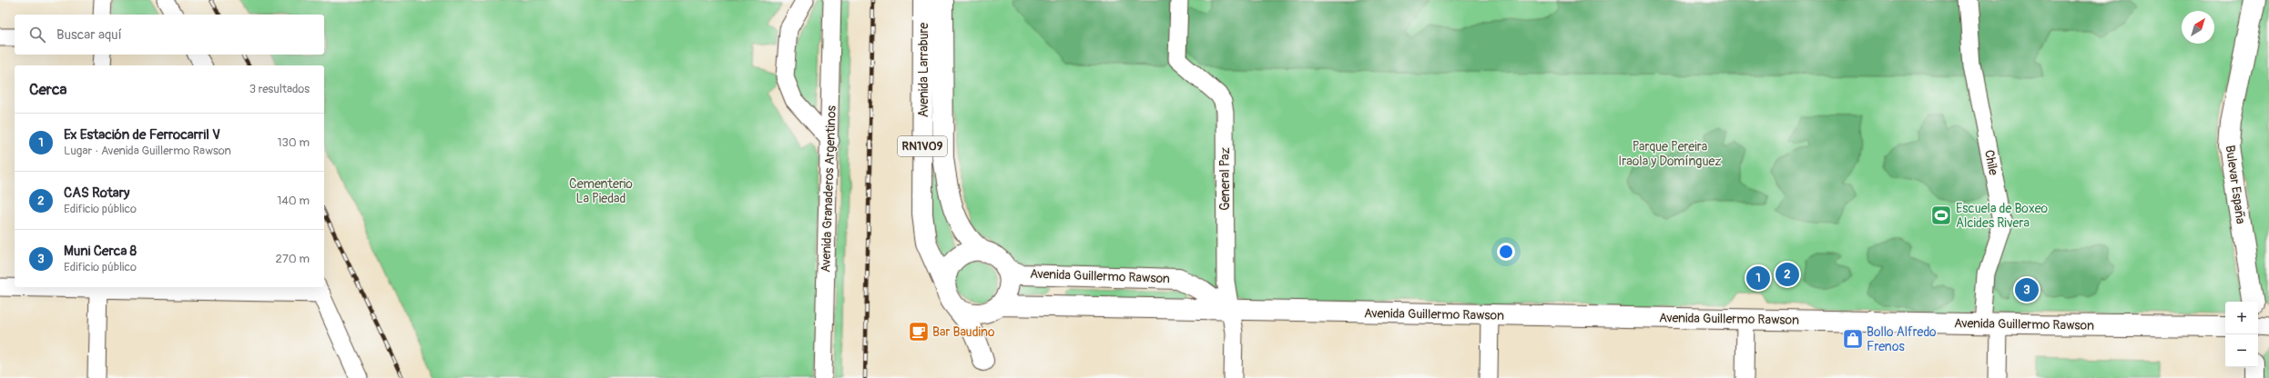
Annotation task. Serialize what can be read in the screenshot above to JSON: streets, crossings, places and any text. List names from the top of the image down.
{
  "streets": {
    "main road": [
      "Avenida Larrabure",
      "RN1V09",
      "Bulevar España",
      "Avenida Guillermo Rawson"
    ],
    "street": ["Chile", "General Paz", "Avenida Granaderos Argentinos"]
  },
  "crossings": [
    ["Avenida Larrabure", "RN1V09"],
    ["Avenida Larrabure", "Avenida Guillermo Rawson"],
    ["RN1V09", "Avenida Guillermo Rawson"],
    ["Chile", "Avenida Guillermo Rawson"],
    ["General Paz", "Avenida Guillermo Rawson"]
  ],
  "parks": ["Parque Pereira Iraola y Domínguez", "Cementerio La Piedad"],
  "places": {
    "sports": ["Escuela de Boxeo Alcides Rivera"],
    "cafe": ["Bar Baudino"],
    "shop": ["Bollo Alfredo Frenos"]
  },
  "north": "top right",
  "page": {
    "search": "Buscar aquí",
    "heading": ["Cerca", "3 resultados"],
    "list": [
      {
        "mark": "1",
        "name": "Ex Estación de Ferrocarril V",
        "note": "Lugar · Avenida Guillermo Rawson",
        "value": "130 m"
      },
      {
        "mark": "2",
        "name": "CAS Rotary",
        "note": "Edificio público",
        "value": "140 m"
      },
      {
        "mark": "3",
        "name": "Muni Cerca 8",
        "note": "Edificio público",
        "value": "270 m"
      }
    ],
    "pins": ["2", "1", "3"],
    "map_buttons": ["+", "−"]
  }
}
